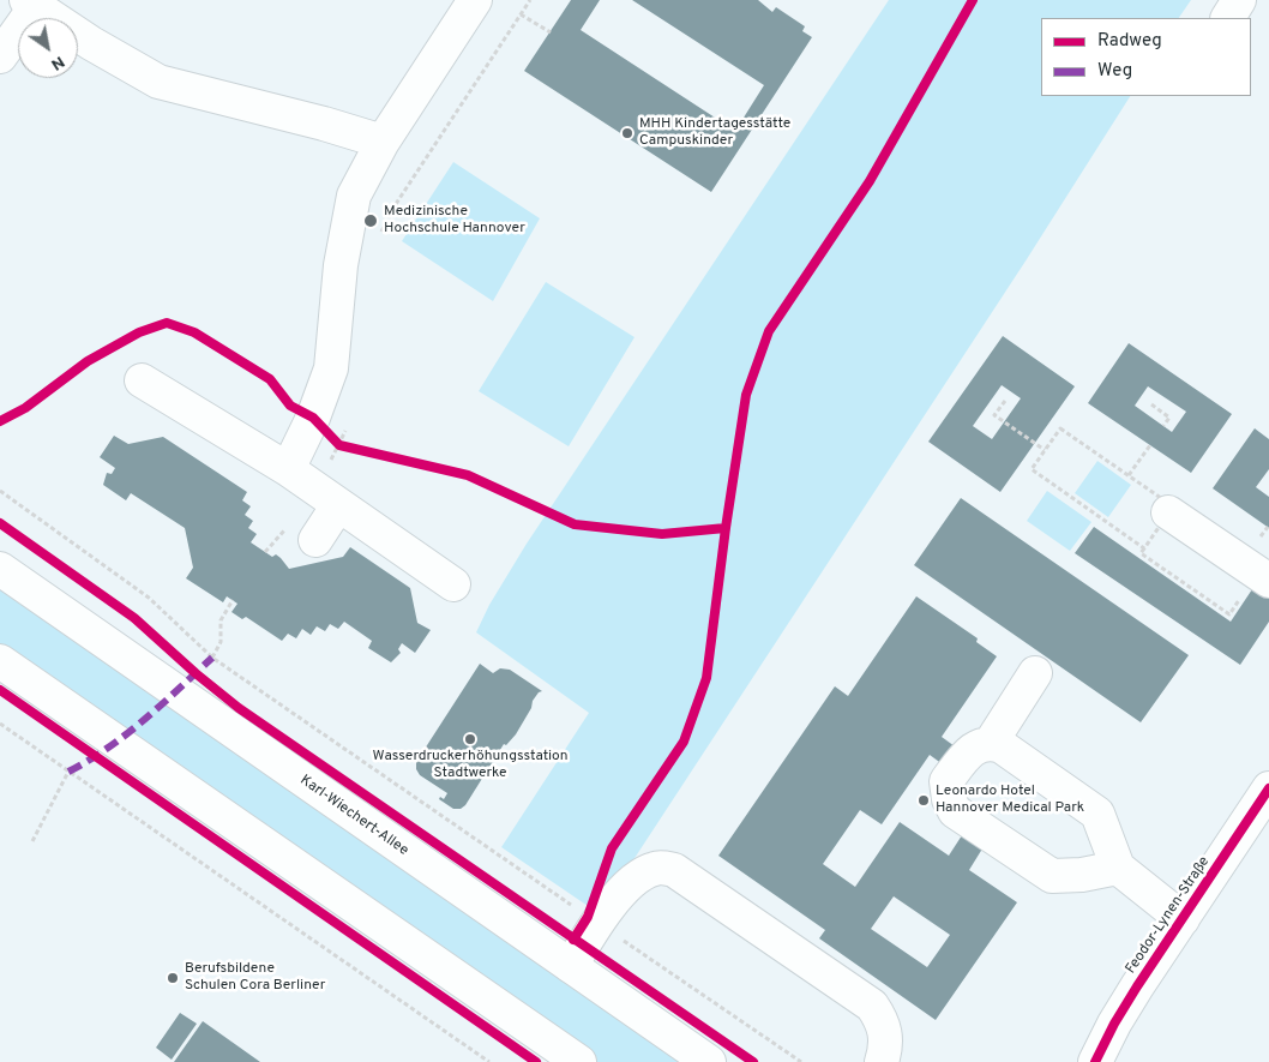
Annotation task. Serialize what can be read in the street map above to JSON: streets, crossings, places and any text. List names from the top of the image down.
{
  "streets": {
    "main road": ["Karl-Wiechert-Allee", "Feodor-Lynen-Straße"]
  },
  "places": [
    "MHH Kindertagesstätte Campuskinder",
    "Medizinische Hochschule Hannover",
    "Wasserdruckerhöhungsstation Stadtwerke",
    "Leonardo Hotel Hannover Medical Park",
    "Berufsbildene Schulen Cora Berliner"
  ],
  "legend": ["Radweg", "Weg"],
  "north": "bottom right"
}
